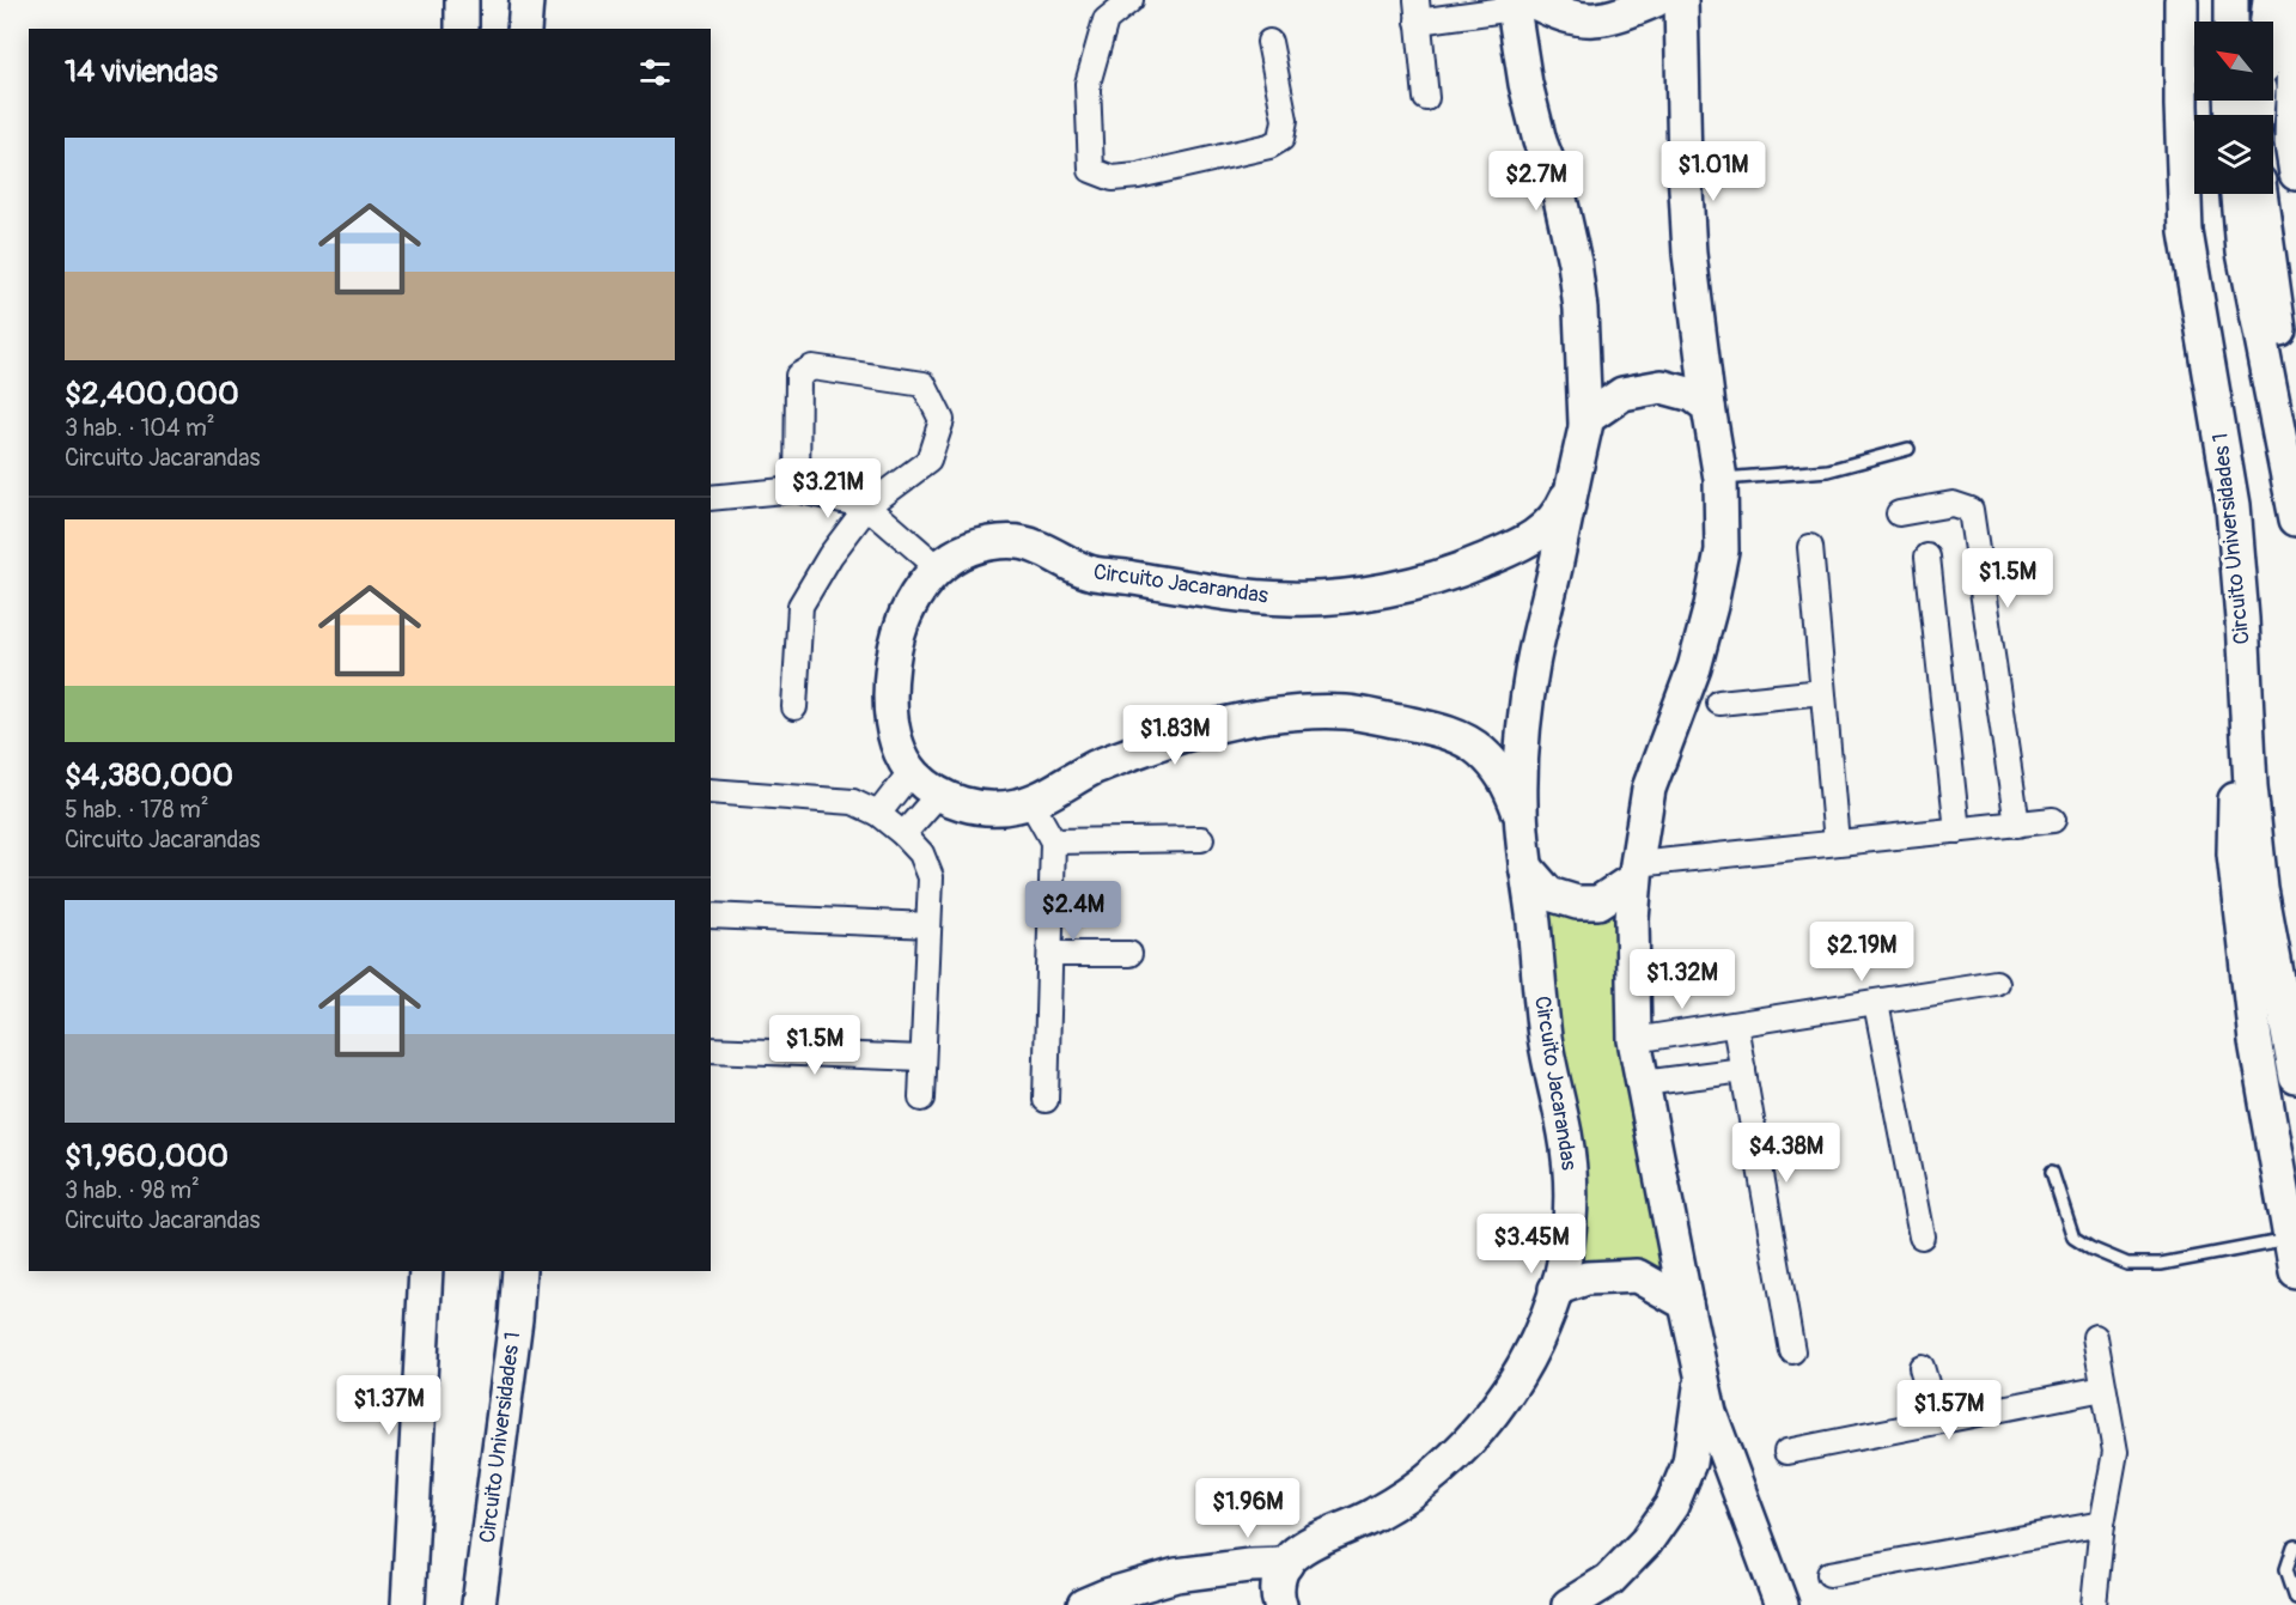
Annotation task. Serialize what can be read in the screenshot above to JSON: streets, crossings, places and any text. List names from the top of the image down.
{
  "streets": {
    "street": ["Circuito Universidades 1", "Circuito Jacarandas"]
  },
  "north": "top left",
  "page": {
    "heading": "14 viviendas",
    "list": [
      {
        "name": "$2,400,000",
        "note": "3 hab. · 104 m² · Circuito Jacarandas"
      },
      {
        "name": "$4,380,000",
        "note": "5 hab. · 178 m² · Circuito Jacarandas"
      },
      {
        "name": "$1,960,000",
        "note": "3 hab. · 98 m² · Circuito Jacarandas"
      }
    ],
    "price": [
      "$1.01M",
      "$2.7M",
      "$3.21M",
      "$1.5M",
      "$1.83M",
      "$2.4M",
      "$2.19M",
      "$1.32M",
      "$1.5M",
      "$4.38M",
      "$3.45M",
      "$1.37M",
      "$1.57M",
      "$1.96M"
    ]
  }
}
